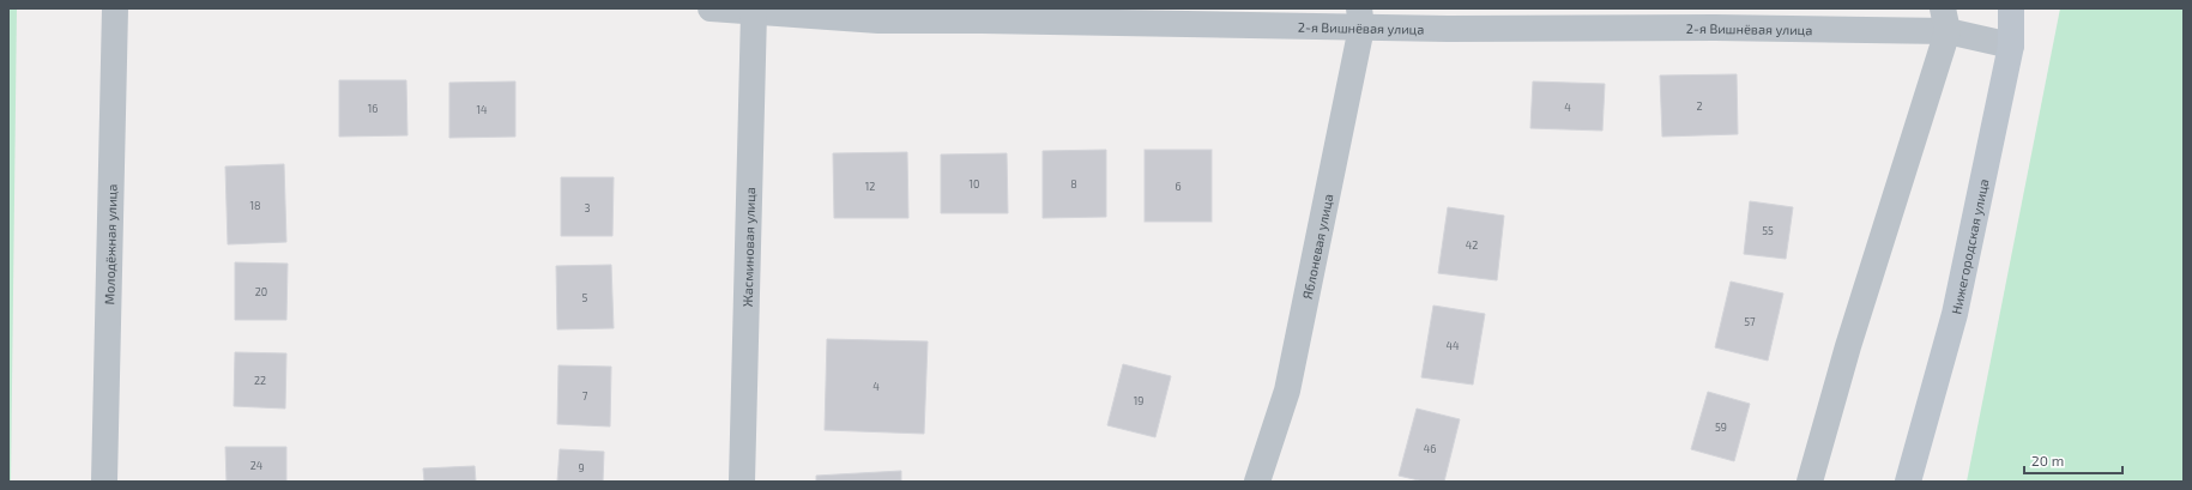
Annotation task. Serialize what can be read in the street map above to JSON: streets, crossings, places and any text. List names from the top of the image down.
{
  "streets": {
    "street": [
      "2-я Вишнёвая улица",
      "Молодёжная улица",
      "Жасминовая улица",
      "Яблоневая улица",
      "Нижегородская улица"
    ]
  },
  "crossings": [
    ["2-я Вишнёвая улица", "Жасминовая улица"],
    ["2-я Вишнёвая улица", "Яблоневая улица"],
    ["2-я Вишнёвая улица", "Нижегородская улица"]
  ],
  "house_numbers": [
    "2",
    "4",
    "16",
    "14",
    "10",
    "8",
    "12",
    "6",
    "18",
    "3",
    "55",
    "42",
    "20",
    "5",
    "57",
    "44",
    "22",
    "4",
    "7",
    "19",
    "59",
    "46",
    "24",
    "9"
  ],
  "scale_bar": "20 m"
}
